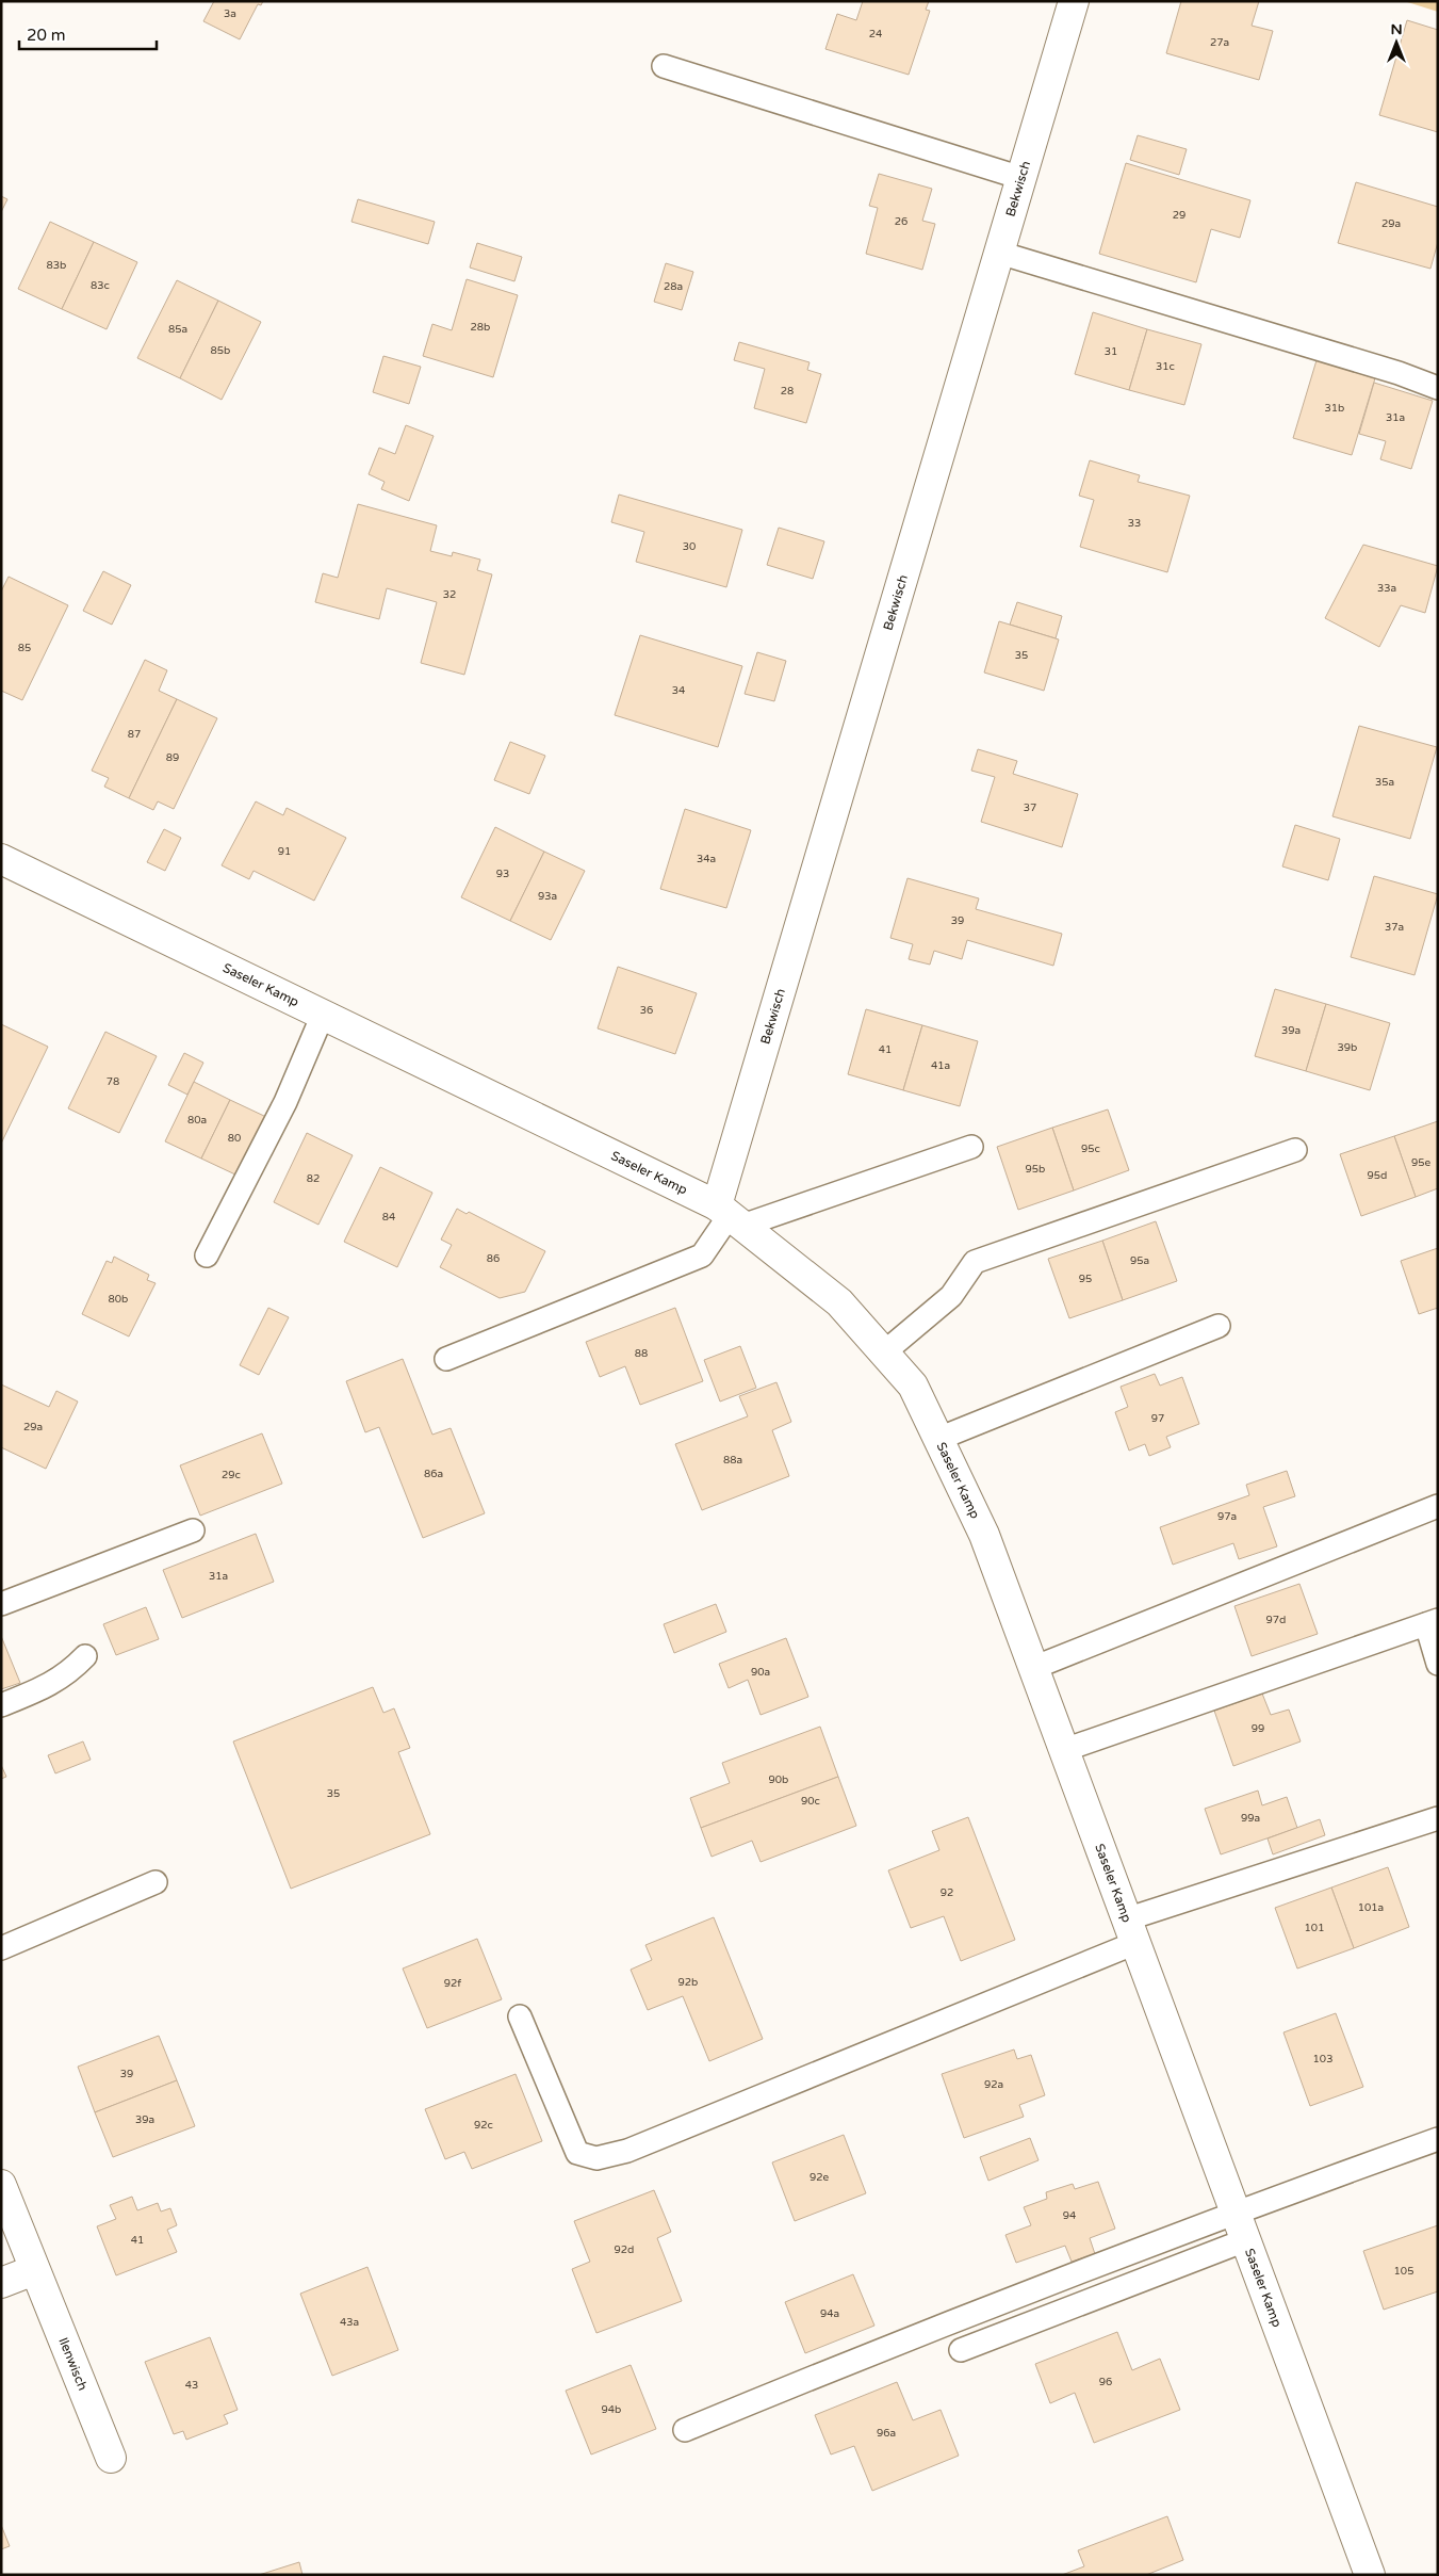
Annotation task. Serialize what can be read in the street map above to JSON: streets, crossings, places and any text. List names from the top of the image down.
{
  "streets": {
    "street": ["Bekwisch", "Saseler Kamp", "Ilenwisch"]
  },
  "crossings": [
    ["Bekwisch", "Saseler Kamp"]
  ],
  "house_numbers": [
    "3a",
    "24",
    "27a",
    "29",
    "26",
    "29a",
    "83b",
    "83c",
    "28a",
    "28b",
    "85a",
    "85b",
    "31",
    "31c",
    "28",
    "31b",
    "31a",
    "33",
    "30",
    "33a",
    "32",
    "85",
    "35",
    "34",
    "87",
    "89",
    "35a",
    "37",
    "91",
    "34a",
    "93",
    "93a",
    "39",
    "37a",
    "36",
    "39a",
    "39b",
    "41",
    "41a",
    "78",
    "80a",
    "80",
    "95c",
    "95e",
    "95b",
    "95d",
    "82",
    "84",
    "86",
    "95a",
    "95",
    "80b",
    "88",
    "97",
    "29a",
    "88a",
    "86a",
    "29c",
    "97a",
    "31a",
    "97d",
    "90a",
    "99",
    "90b",
    "35",
    "90c",
    "99a",
    "92",
    "101a",
    "101",
    "92b",
    "92f",
    "103",
    "39",
    "92a",
    "39a",
    "92c",
    "92e",
    "94",
    "41",
    "92d",
    "105",
    "94a",
    "43a",
    "96",
    "43",
    "94b",
    "96a"
  ],
  "scale_bar": "20 m",
  "north": "top"
}
